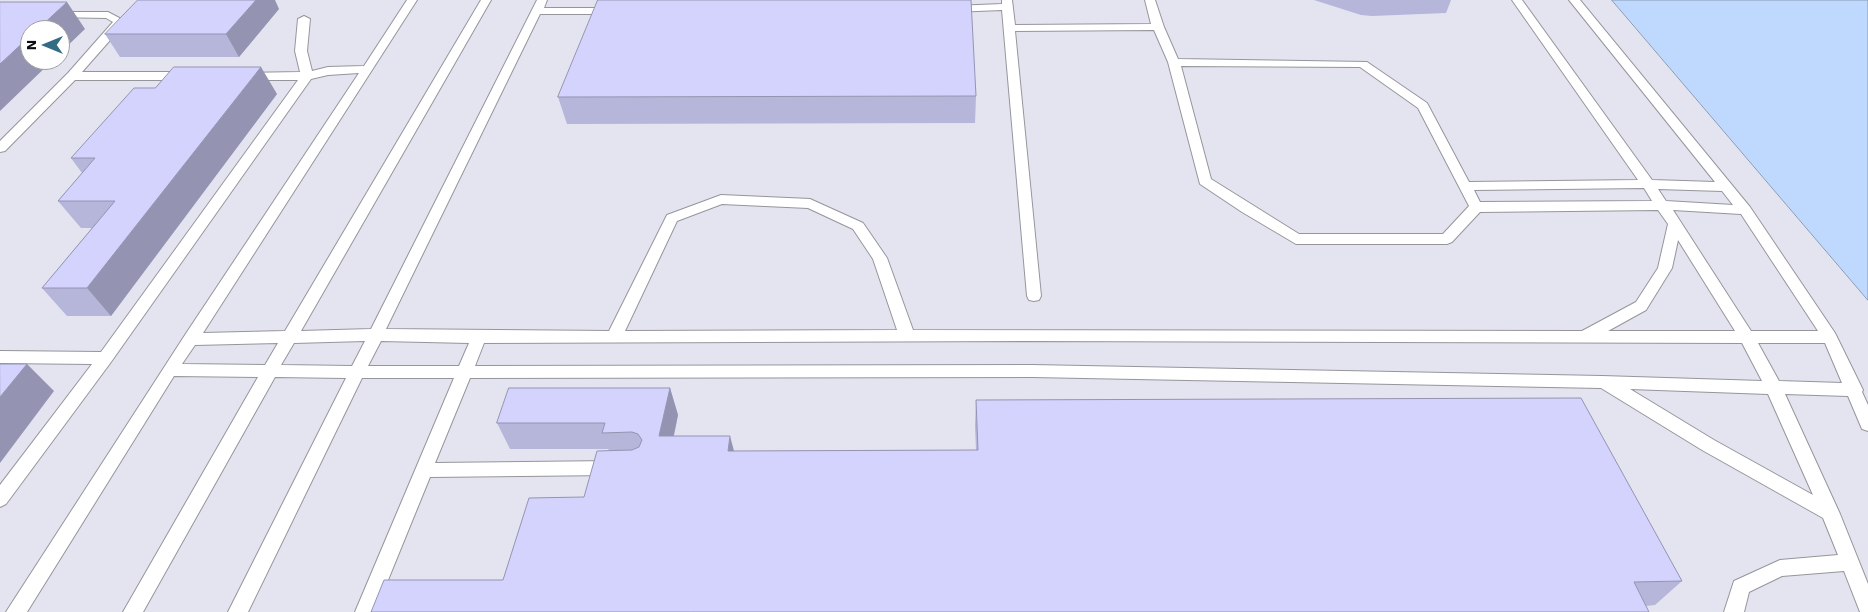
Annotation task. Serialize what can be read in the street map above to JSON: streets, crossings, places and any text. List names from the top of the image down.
{
  "north": "left"
}
